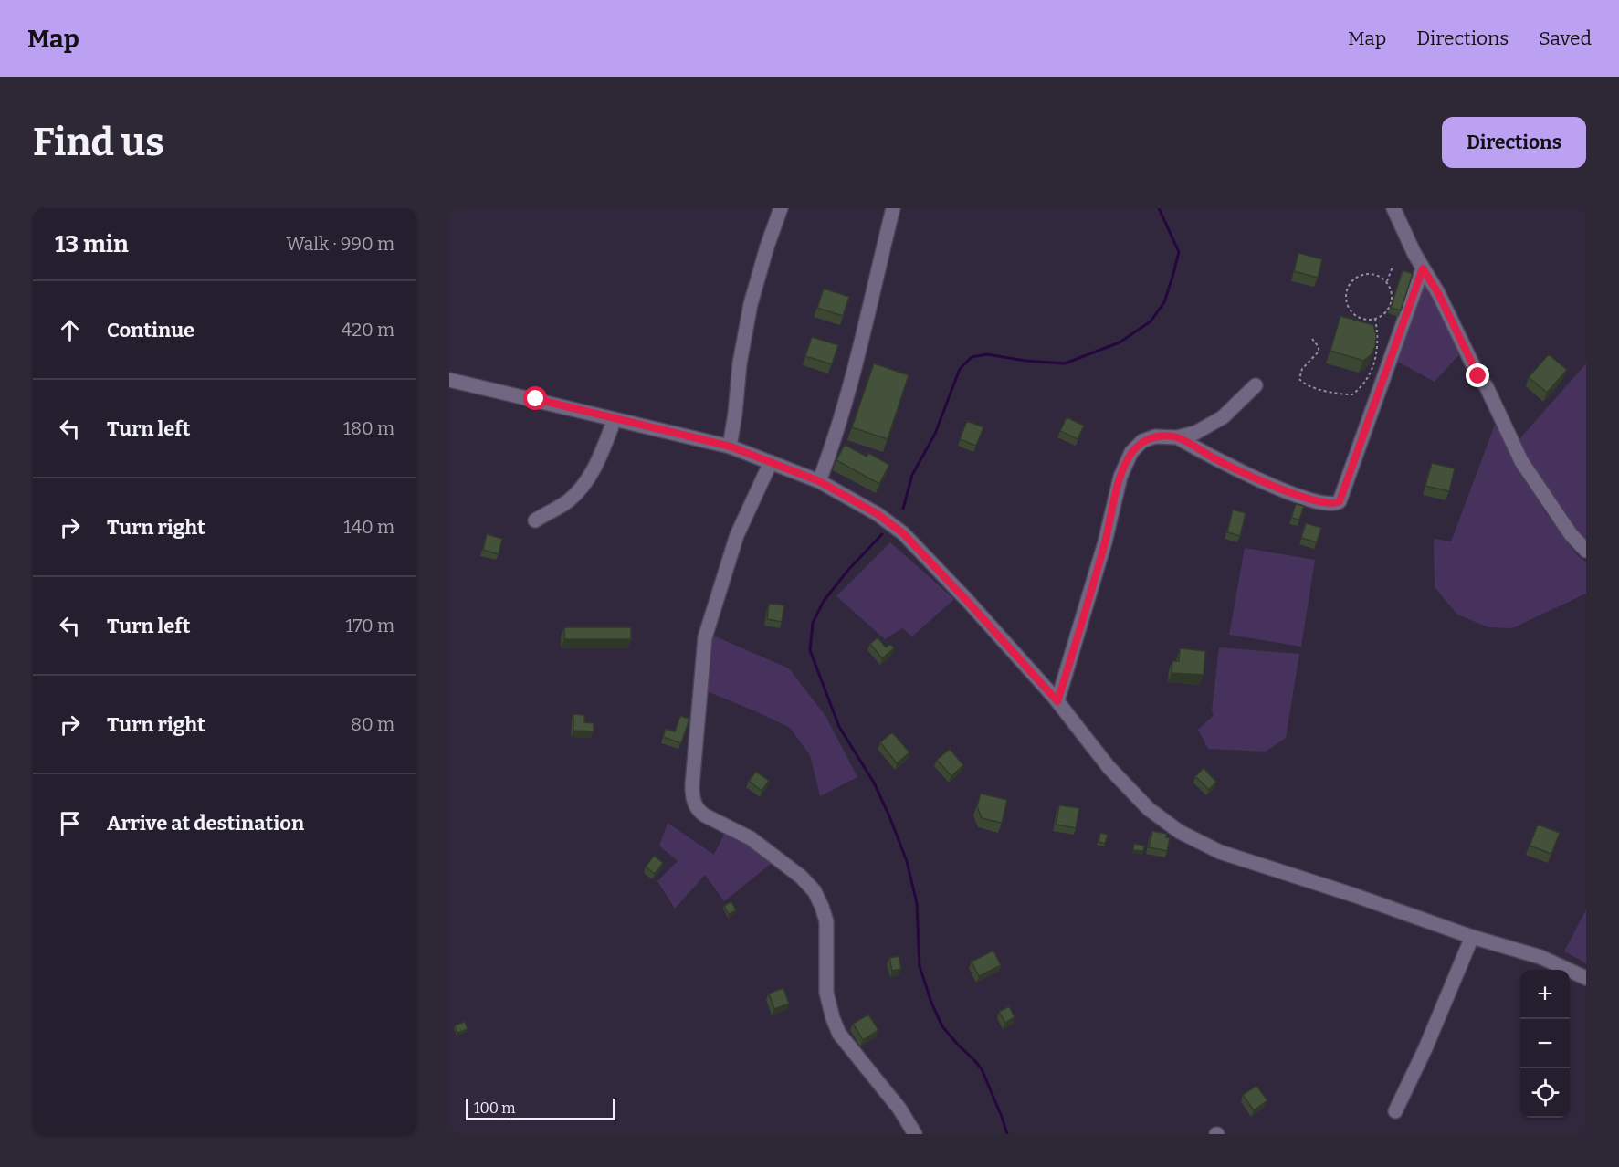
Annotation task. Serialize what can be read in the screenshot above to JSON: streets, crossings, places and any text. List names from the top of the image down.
{
  "scale_bar": "100 m",
  "page": {
    "header": "Map",
    "nav": ["Map", "Directions", "Saved"],
    "buttons": "Directions",
    "title": "Find us",
    "heading": ["13 min", "Walk · 990 m"],
    "list": [
      ["Continue", "420 m"],
      ["Turn left", "180 m"],
      ["Turn right", "140 m"],
      ["Turn left", "170 m"],
      ["Turn right", "80 m"],
      "Arrive at destination"
    ],
    "map_buttons": ["+", "−"],
    "scale": "100 m"
  }
}
